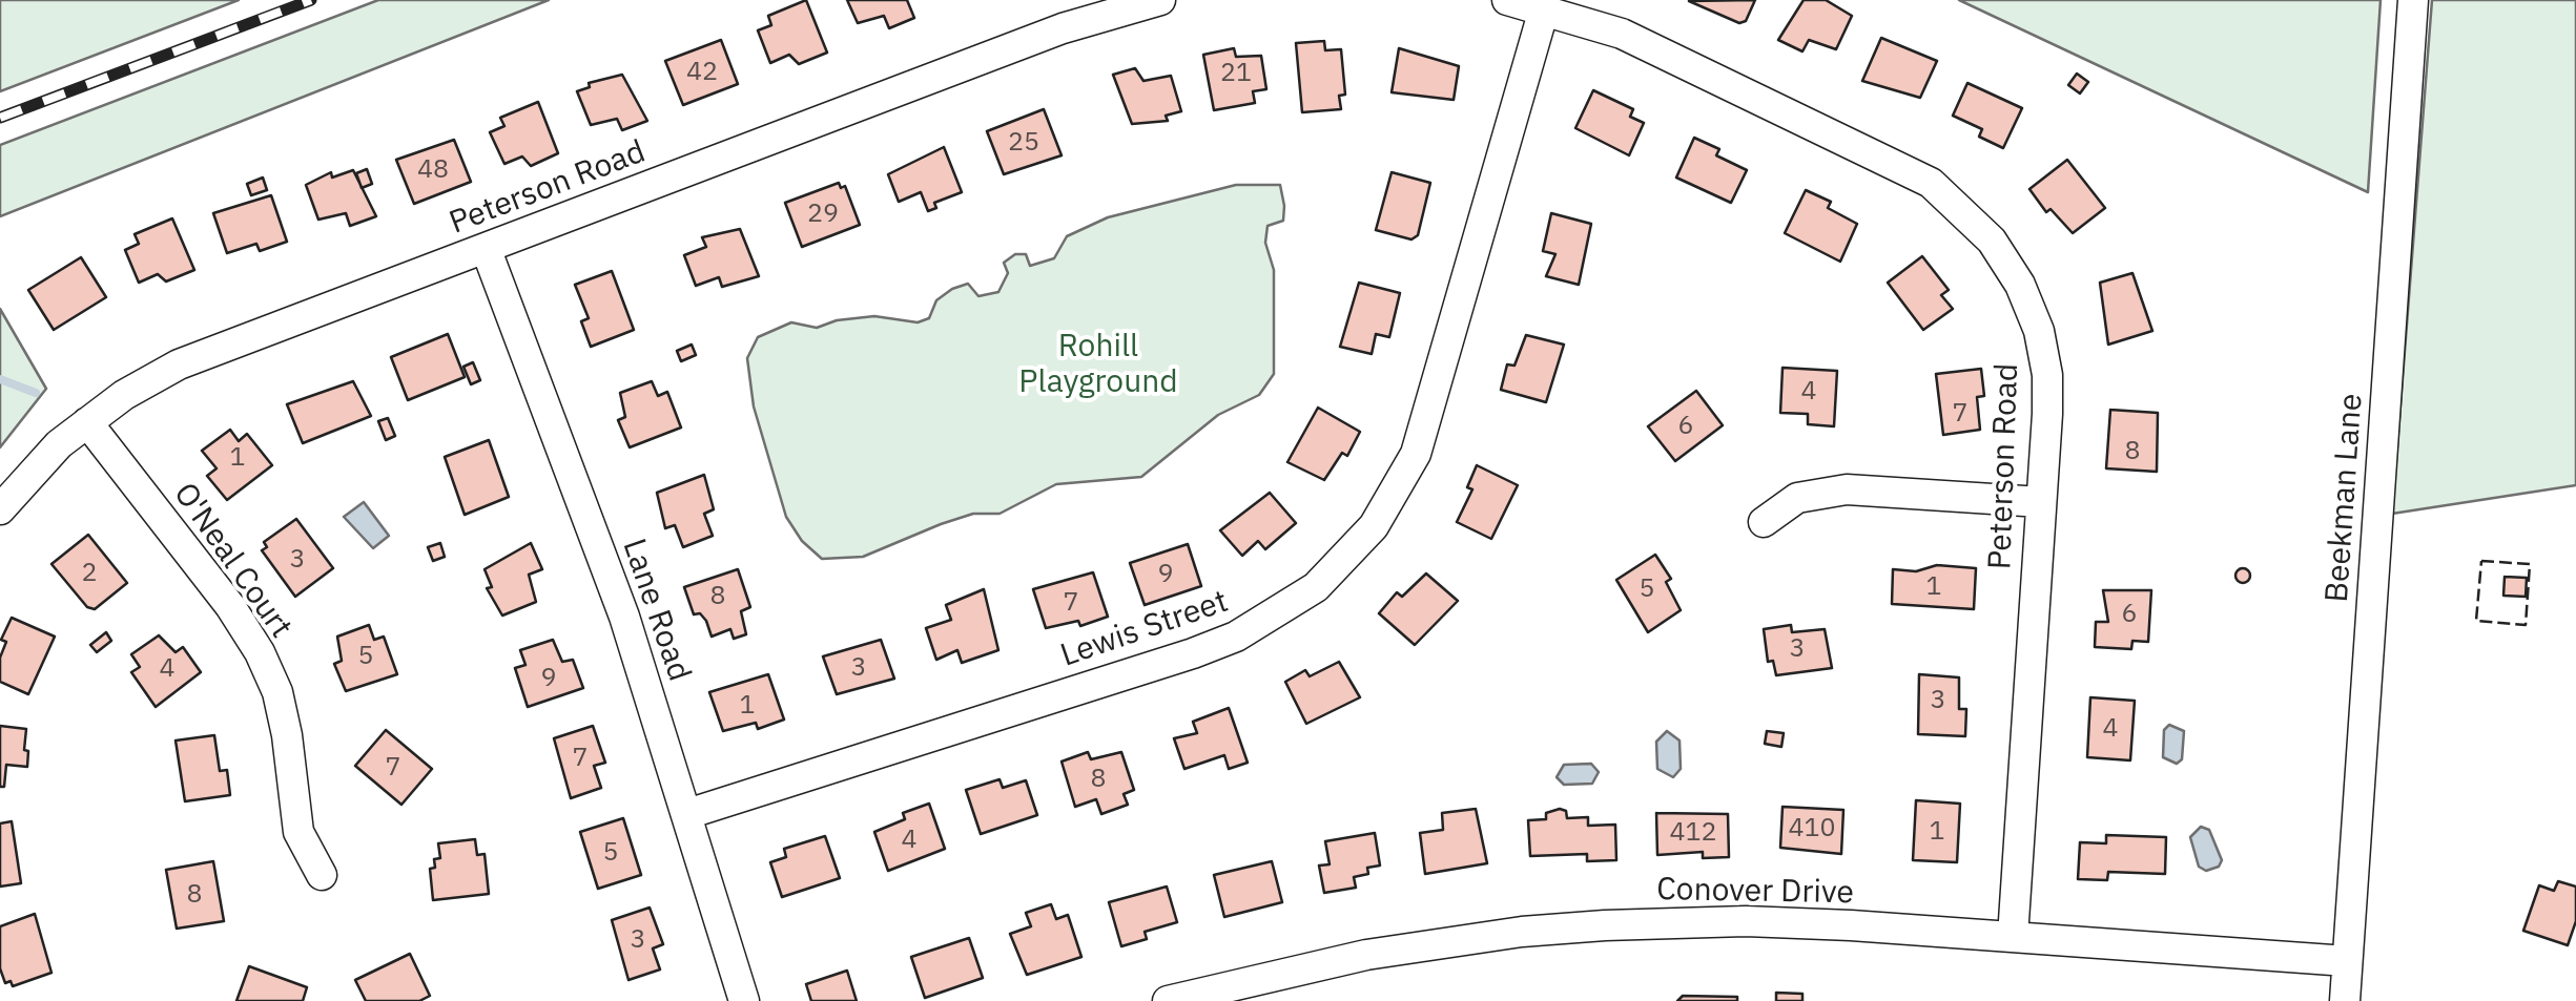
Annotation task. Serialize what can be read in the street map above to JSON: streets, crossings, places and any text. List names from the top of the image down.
{
  "streets": {
    "street": [
      "Peterson Road",
      "Beekman Lane",
      "O'Neal Court",
      "Lane Road",
      "Lewis Street",
      "Conover Drive"
    ]
  },
  "crossings": [
    ["Peterson Road", "O'Neal Court"],
    ["Peterson Road", "Lane Road"],
    ["Peterson Road", "Lewis Street"],
    ["Peterson Road", "Conover Drive"],
    ["Beekman Lane", "Conover Drive"],
    ["Lane Road", "Lewis Street"]
  ],
  "parks": ["Rohill Playground"],
  "house_numbers": [
    "42",
    "21",
    "25",
    "48",
    "29",
    "4",
    "7",
    "6",
    "8",
    "1",
    "3",
    "2",
    "9",
    "1",
    "5",
    "8",
    "7",
    "6",
    "3",
    "5",
    "3",
    "4",
    "9",
    "3",
    "1",
    "4",
    "7",
    "7",
    "8",
    "410",
    "1",
    "412",
    "4",
    "5",
    "8",
    "3"
  ]
}
